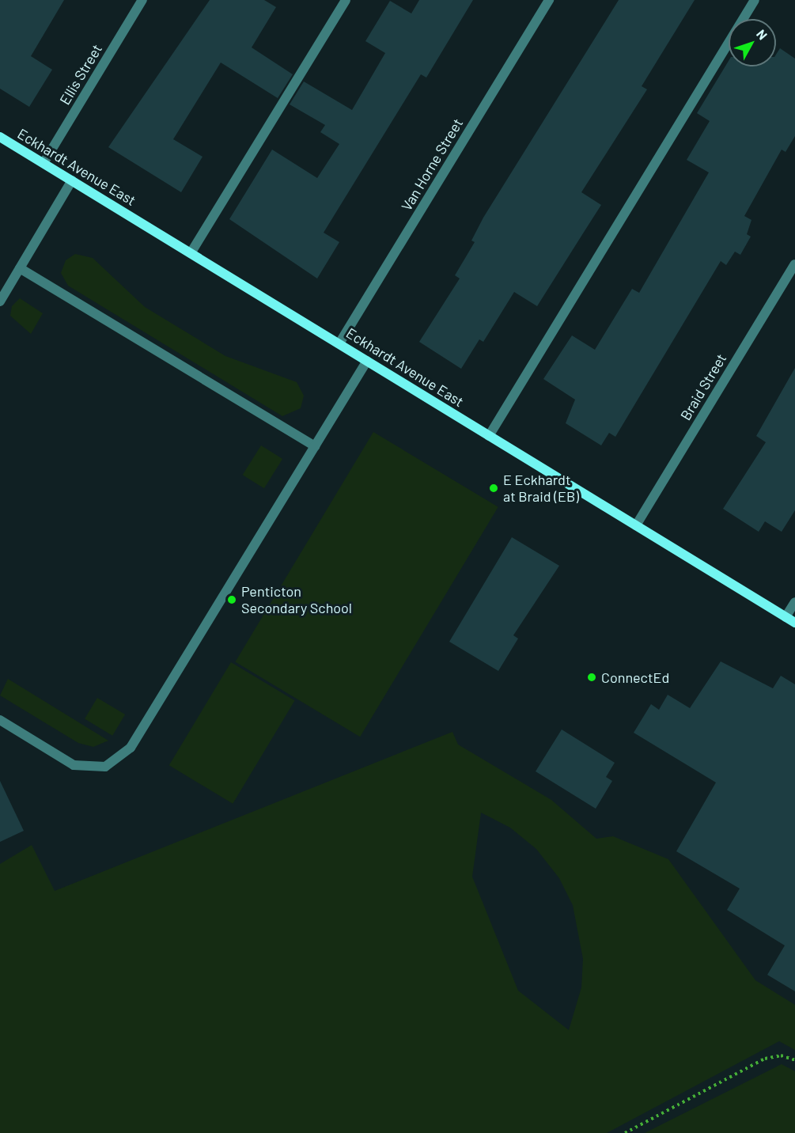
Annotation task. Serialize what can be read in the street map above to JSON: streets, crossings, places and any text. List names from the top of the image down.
{
  "streets": {
    "main road": ["Eckhardt Avenue East"],
    "street": ["Ellis Street", "Van Horne Street", "Braid Street"]
  },
  "crossings": [
    ["Ellis Street", "Eckhardt Avenue East"],
    ["Van Horne Street", "Eckhardt Avenue East"],
    ["Eckhardt Avenue East", "Braid Street"]
  ],
  "places": ["E Eckhardt at Braid (EB)", "Penticton Secondary School", "ConnectEd"],
  "north": "top right"
}
